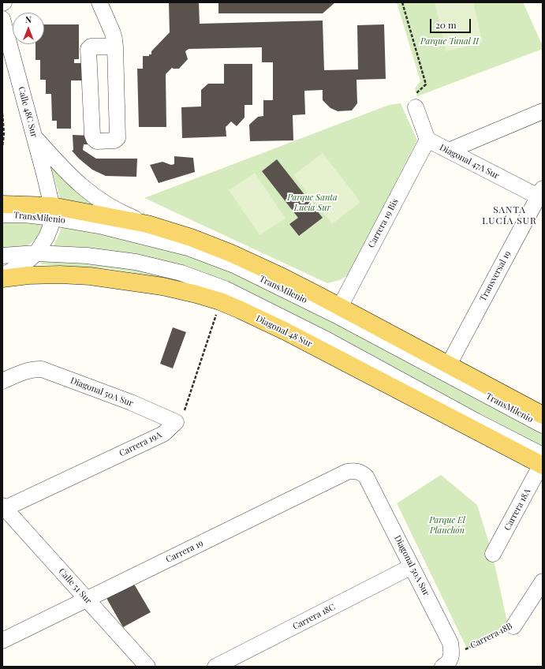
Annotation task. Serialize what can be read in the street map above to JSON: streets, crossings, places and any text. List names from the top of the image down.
{
  "streets": {
    "main road": ["Diagonal 48 Sur"],
    "street": [
      "Calle 48C Sur",
      "Diagonal 47A Sur",
      "TransMilenio",
      "Carrera 19 Bis",
      "Transversal 19",
      "Diagonal 50A Sur",
      "Carrera 19A",
      "Carrera 18A",
      "Carrera 19",
      "Calle 51 Sur",
      "Carrera 18C",
      "Carrera 18B"
    ]
  },
  "crossings": [
    ["Calle 48C Sur", "TransMilenio"],
    ["Diagonal 47A Sur", "Carrera 19 Bis"],
    ["Diagonal 47A Sur", "Transversal 19"],
    ["Diagonal 48 Sur", "Carrera 18A"],
    ["Diagonal 50A Sur", "Carrera 19A"],
    ["Diagonal 50A Sur", "Carrera 19"],
    ["Diagonal 50A Sur", "Carrera 18C"],
    ["Diagonal 50A Sur", "Carrera 18B"],
    ["Carrera 19A", "Calle 51 Sur"],
    ["Carrera 19", "Calle 51 Sur"]
  ],
  "districts": ["SANTA LUCÍA SUR"],
  "parks": ["Parque Tunal II", "Parque Santa Lucía Sur", "Parque El Planchón"],
  "scale_bar": "20 m",
  "north": "top"
}
